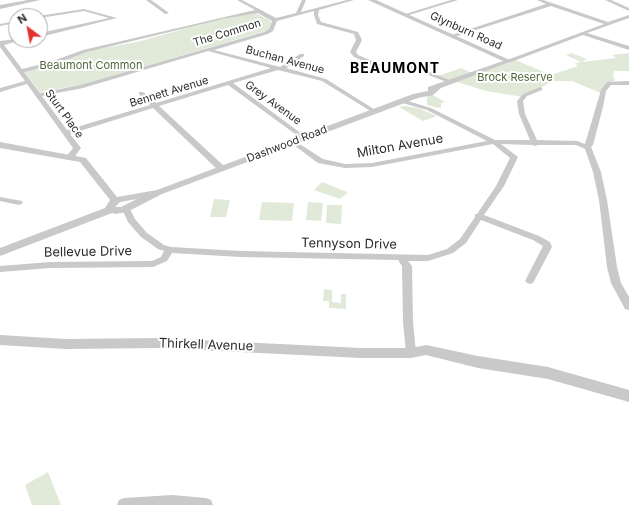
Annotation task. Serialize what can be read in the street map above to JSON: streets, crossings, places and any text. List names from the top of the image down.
{
  "streets": {
    "street": [
      "Glynburn Road",
      "The Common",
      "Buchan Avenue",
      "Bennett Avenue",
      "Grey Avenue",
      "Sturt Place",
      "Dashwood Road",
      "Milton Avenue",
      "Tennyson Drive",
      "Bellevue Drive",
      "Thirkell Avenue"
    ]
  },
  "crossings": [
    ["Glynburn Road", "Dashwood Road"],
    ["The Common", "Buchan Avenue"],
    ["The Common", "Sturt Place"],
    ["Buchan Avenue", "Bennett Avenue"],
    ["Buchan Avenue", "Dashwood Road"],
    ["Bennett Avenue", "Grey Avenue"],
    ["Bennett Avenue", "Sturt Place"],
    ["Grey Avenue", "Dashwood Road"],
    ["Dashwood Road", "Milton Avenue"],
    ["Dashwood Road", "Tennyson Drive"],
    ["Milton Avenue", "Tennyson Drive"],
    ["Tennyson Drive", "Bellevue Drive"]
  ],
  "districts": ["BEAUMONT"],
  "parks": ["Beaumont Common", "Brock Reserve"],
  "north": "top left"
}
